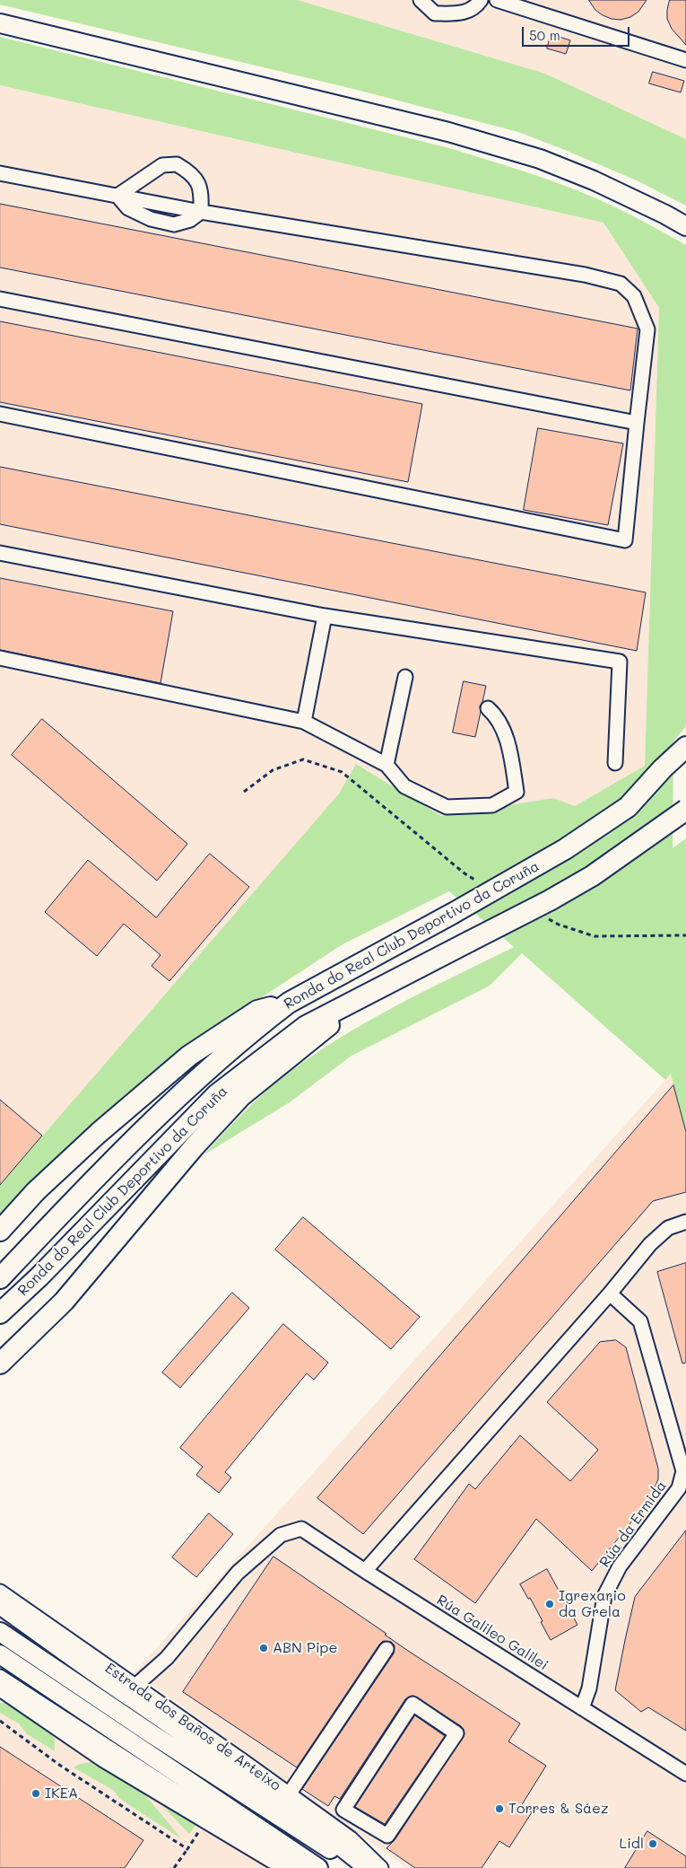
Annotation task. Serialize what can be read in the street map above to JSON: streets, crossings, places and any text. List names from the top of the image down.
{
  "streets": {
    "highway": ["Ronda do Real Club Deportivo da Coruña"],
    "main road": ["Estrada dos Baños de Arteixo"],
    "street": ["Rúa da Ermida", "Rúa Galileo Galilei"]
  },
  "crossings": [
    ["Rúa da Ermida", "Rúa Galileo Galilei"],
    ["Rúa Galileo Galilei", "Estrada dos Baños de Arteixo"]
  ],
  "places": [
    "Igrexario da Grela",
    "ABN Pipe",
    "IKEA",
    "Torres & Sáez",
    "Lidl"
  ],
  "scale_bar": "50 m"
}
